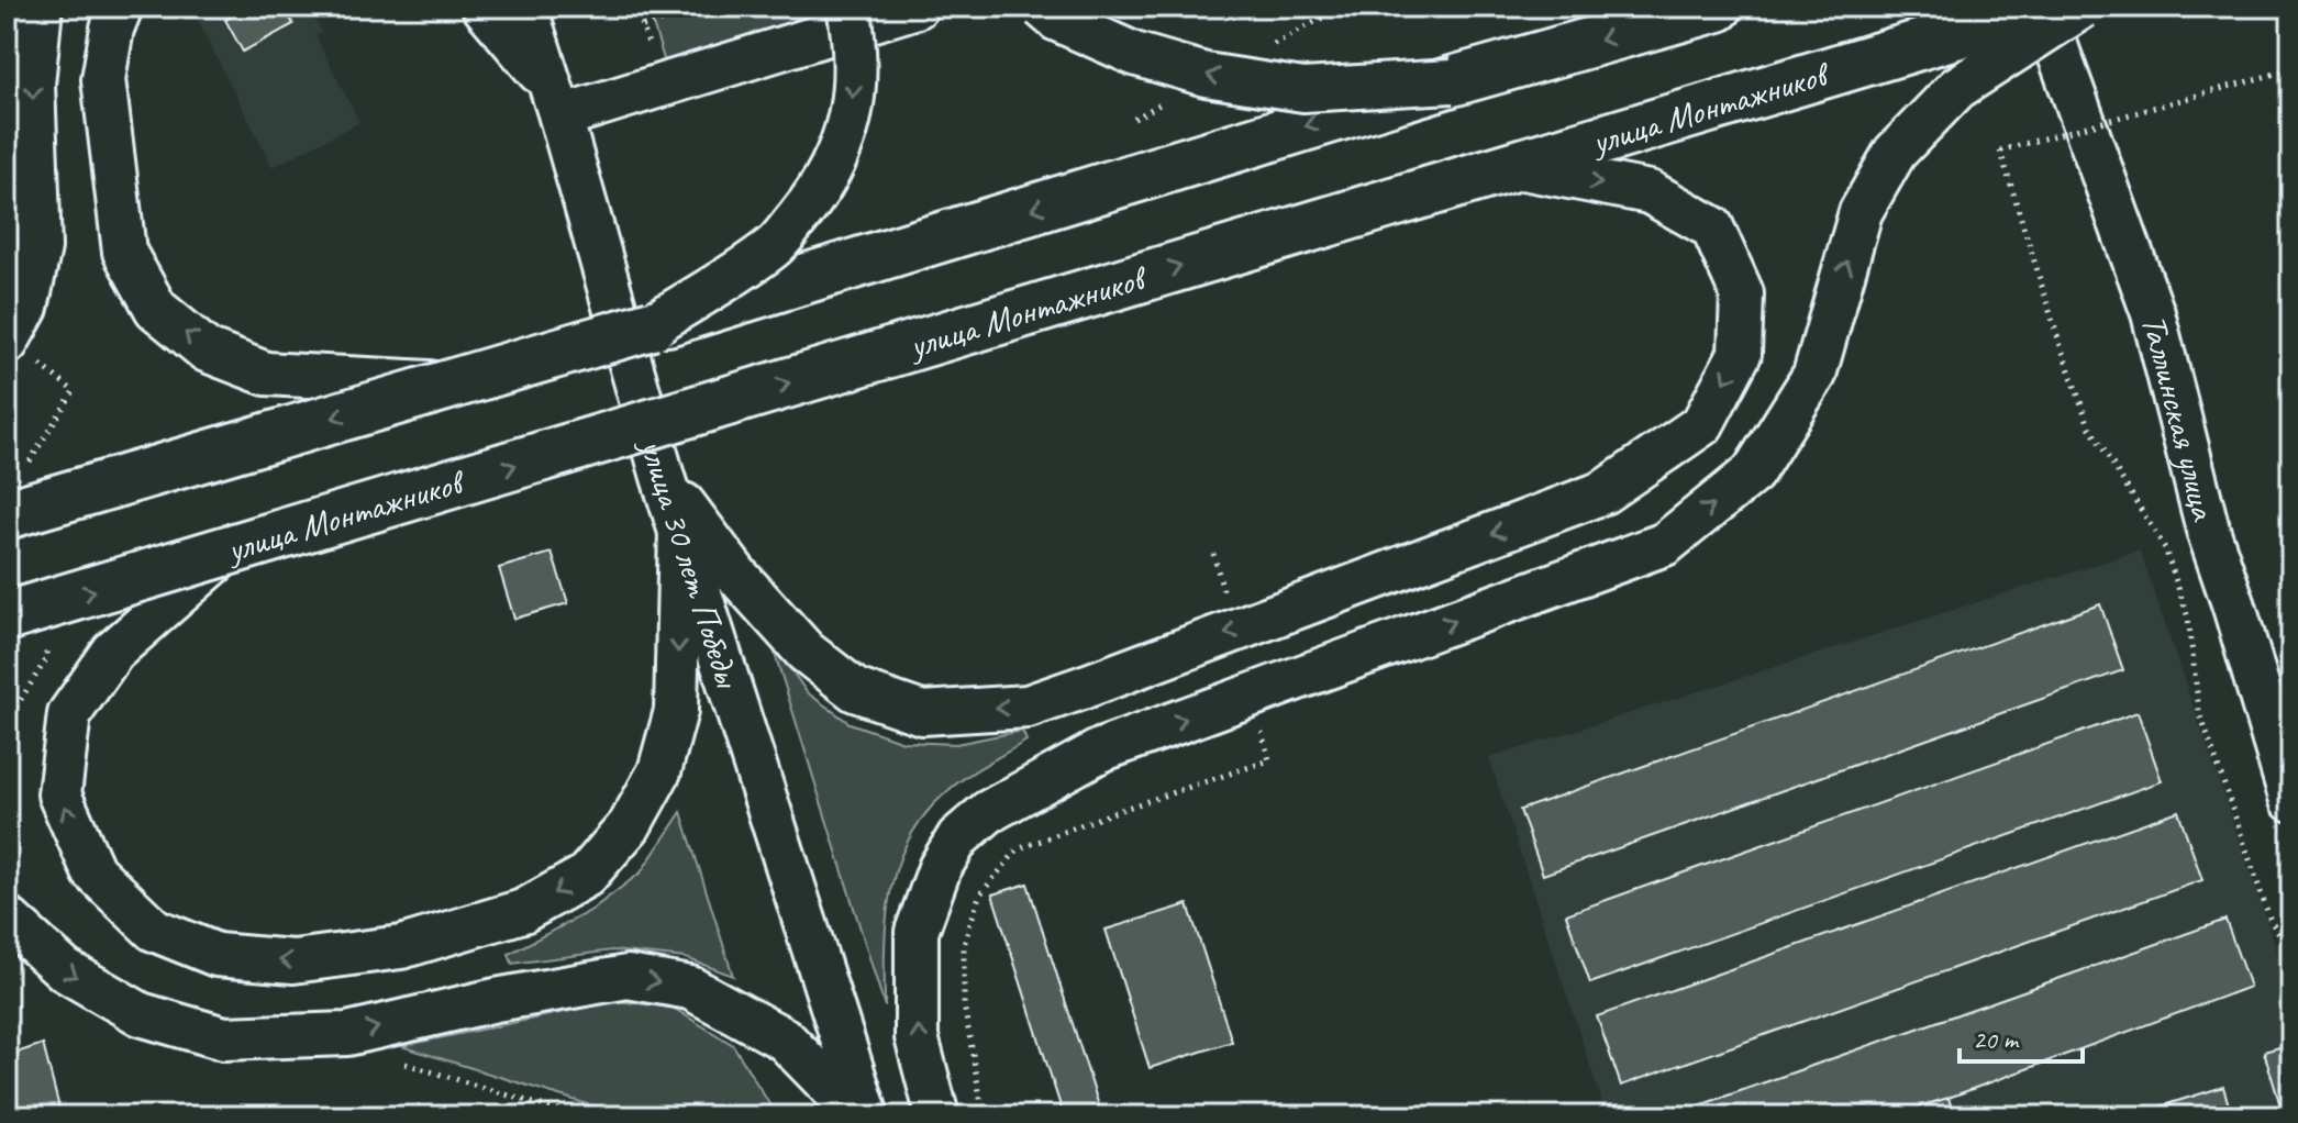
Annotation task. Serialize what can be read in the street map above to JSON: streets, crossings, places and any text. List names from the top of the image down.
{
  "streets": {
    "main road": ["улица Монтажников"],
    "street": ["Таллинская улица", "улица 30 лет Победы"]
  },
  "crossings": [
    ["улица Монтажников", "Таллинская улица"]
  ],
  "scale_bar": "20 m"
}
